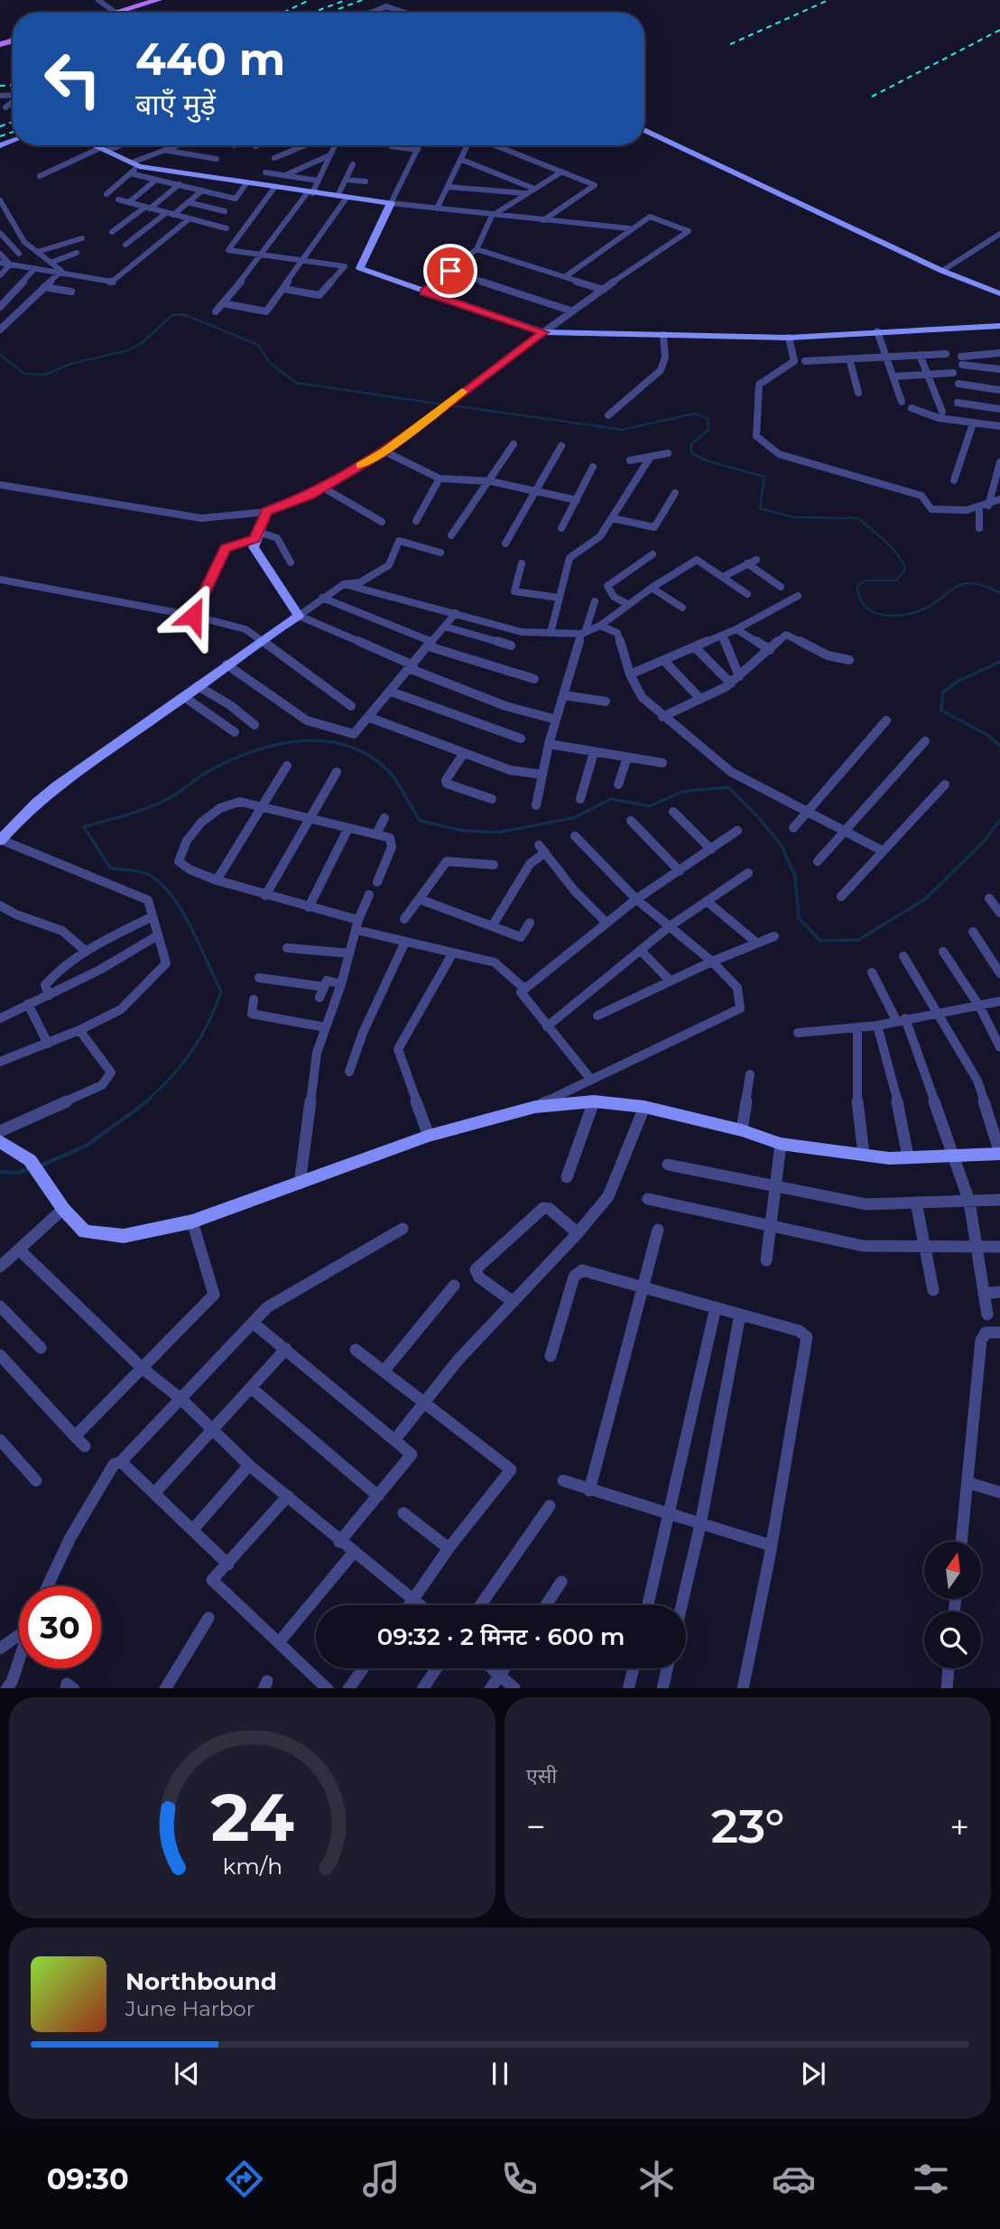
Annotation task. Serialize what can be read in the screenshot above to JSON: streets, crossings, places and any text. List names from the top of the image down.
{
  "north": "top",
  "page": {
    "turn": ["440 m", "बाएँ मुड़ें"],
    "limit": "30",
    "trip": "09:32 · 2 मिनट · 600 m",
    "tile": "एसी",
    "heat": ["−", "23°", "+"],
    "song": ["Northbound", "June Harbor"],
    "tabs": "09:30",
    "gauge": ["24", "km/h"]
  }
}
